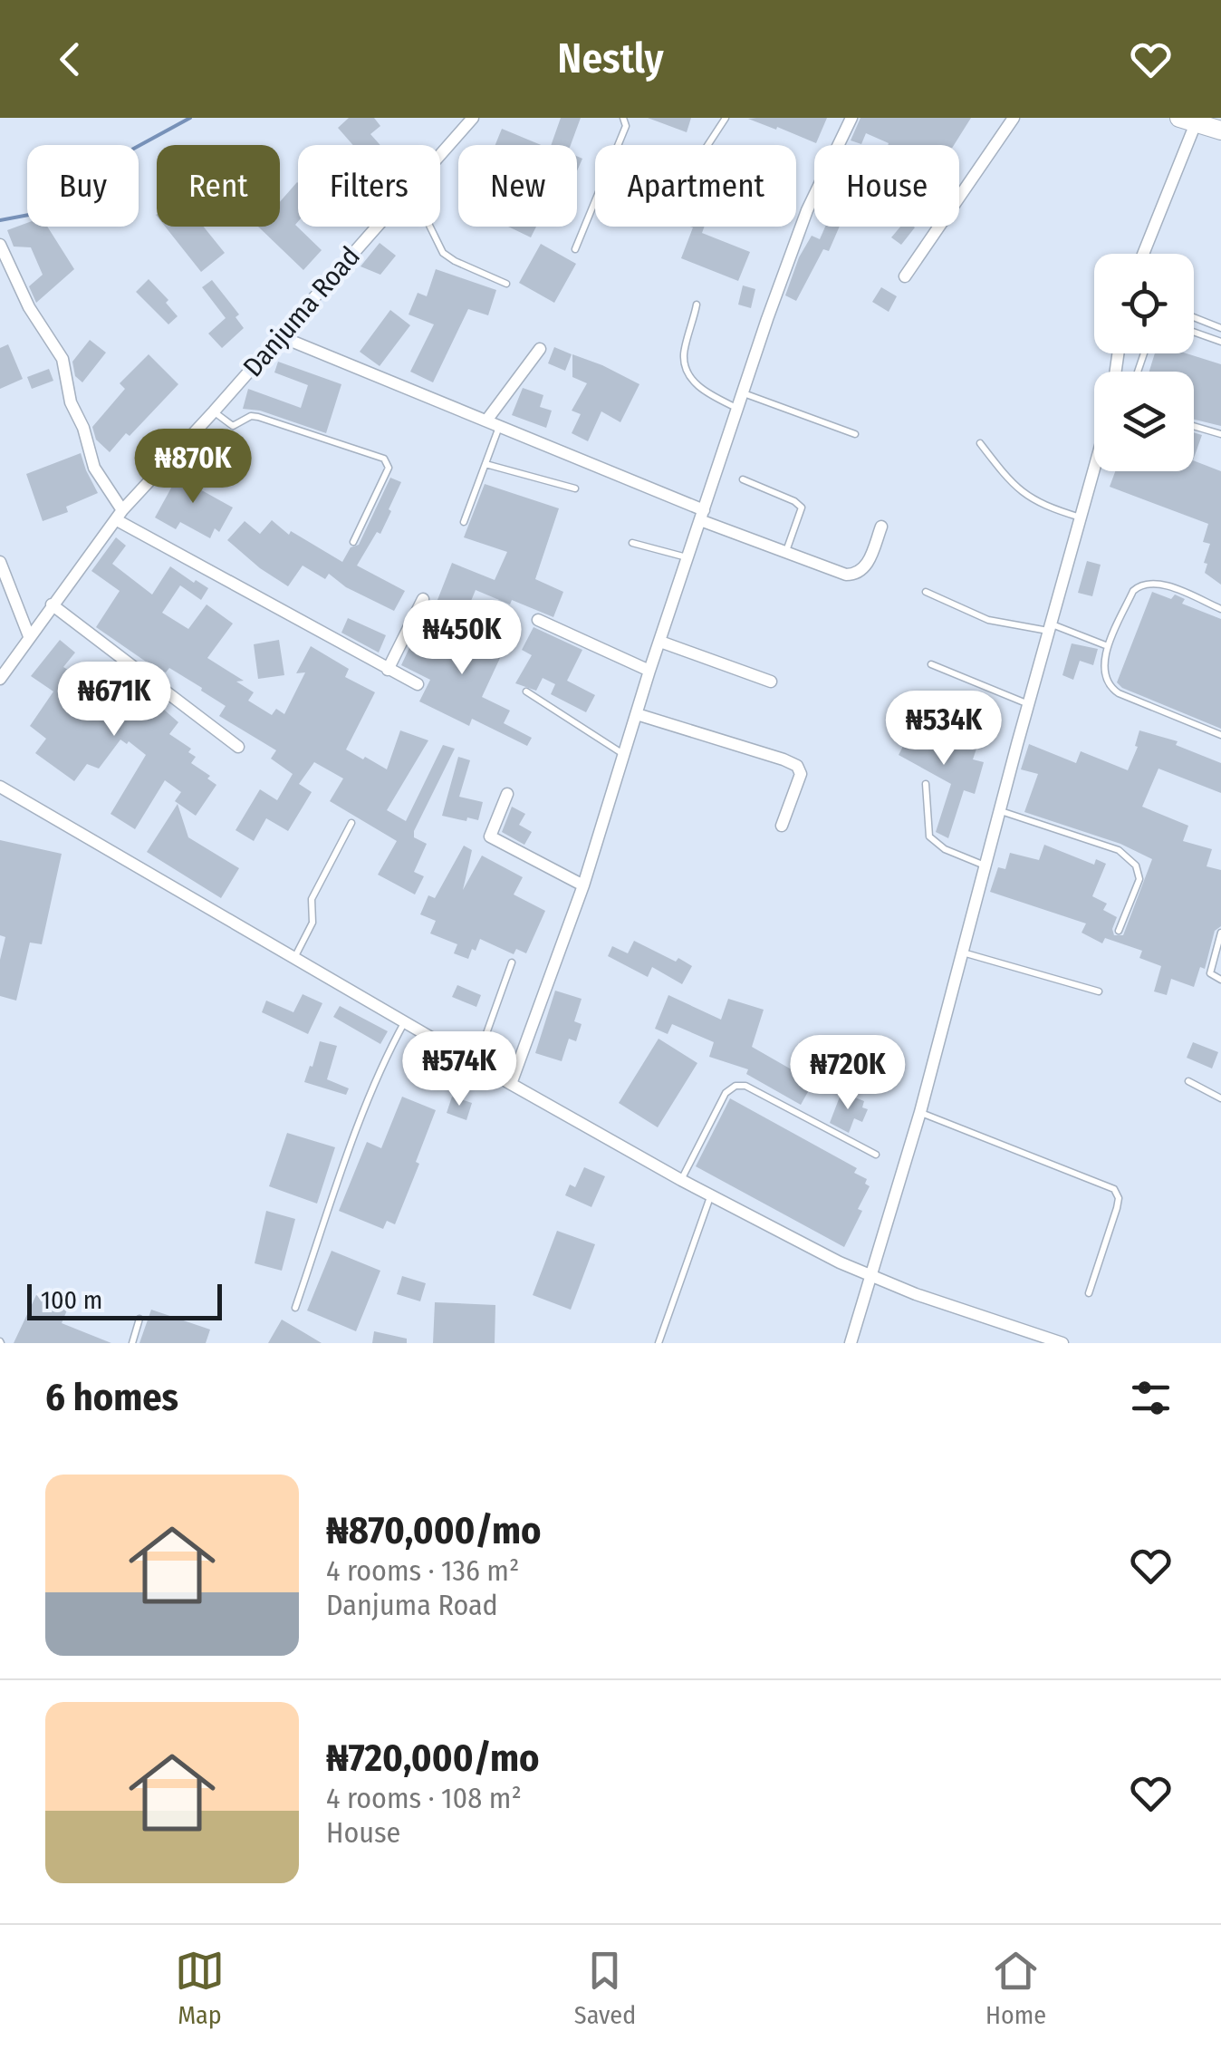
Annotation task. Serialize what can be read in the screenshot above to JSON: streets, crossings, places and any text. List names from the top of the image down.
{
  "streets": {
    "street": ["Danjuma Road"]
  },
  "scale_bar": "100 m",
  "page": {
    "header": "Nestly",
    "chip": [
      "Buy",
      "Rent",
      "Filters",
      "New",
      "Apartment",
      "House"
    ],
    "price": [
      "₦870K",
      "₦450K",
      "₦671K",
      "₦534K",
      "₦574K",
      "₦720K"
    ],
    "scale": "100 m",
    "heading": "6 homes",
    "list": [
      {
        "name": "₦870,000/mo",
        "note": "4 rooms · 136 m² · Danjuma Road"
      },
      {
        "name": "₦720,000/mo",
        "note": "4 rooms · 108 m² · House"
      }
    ],
    "tabs": ["Map", "Saved", "Home"]
  }
}
